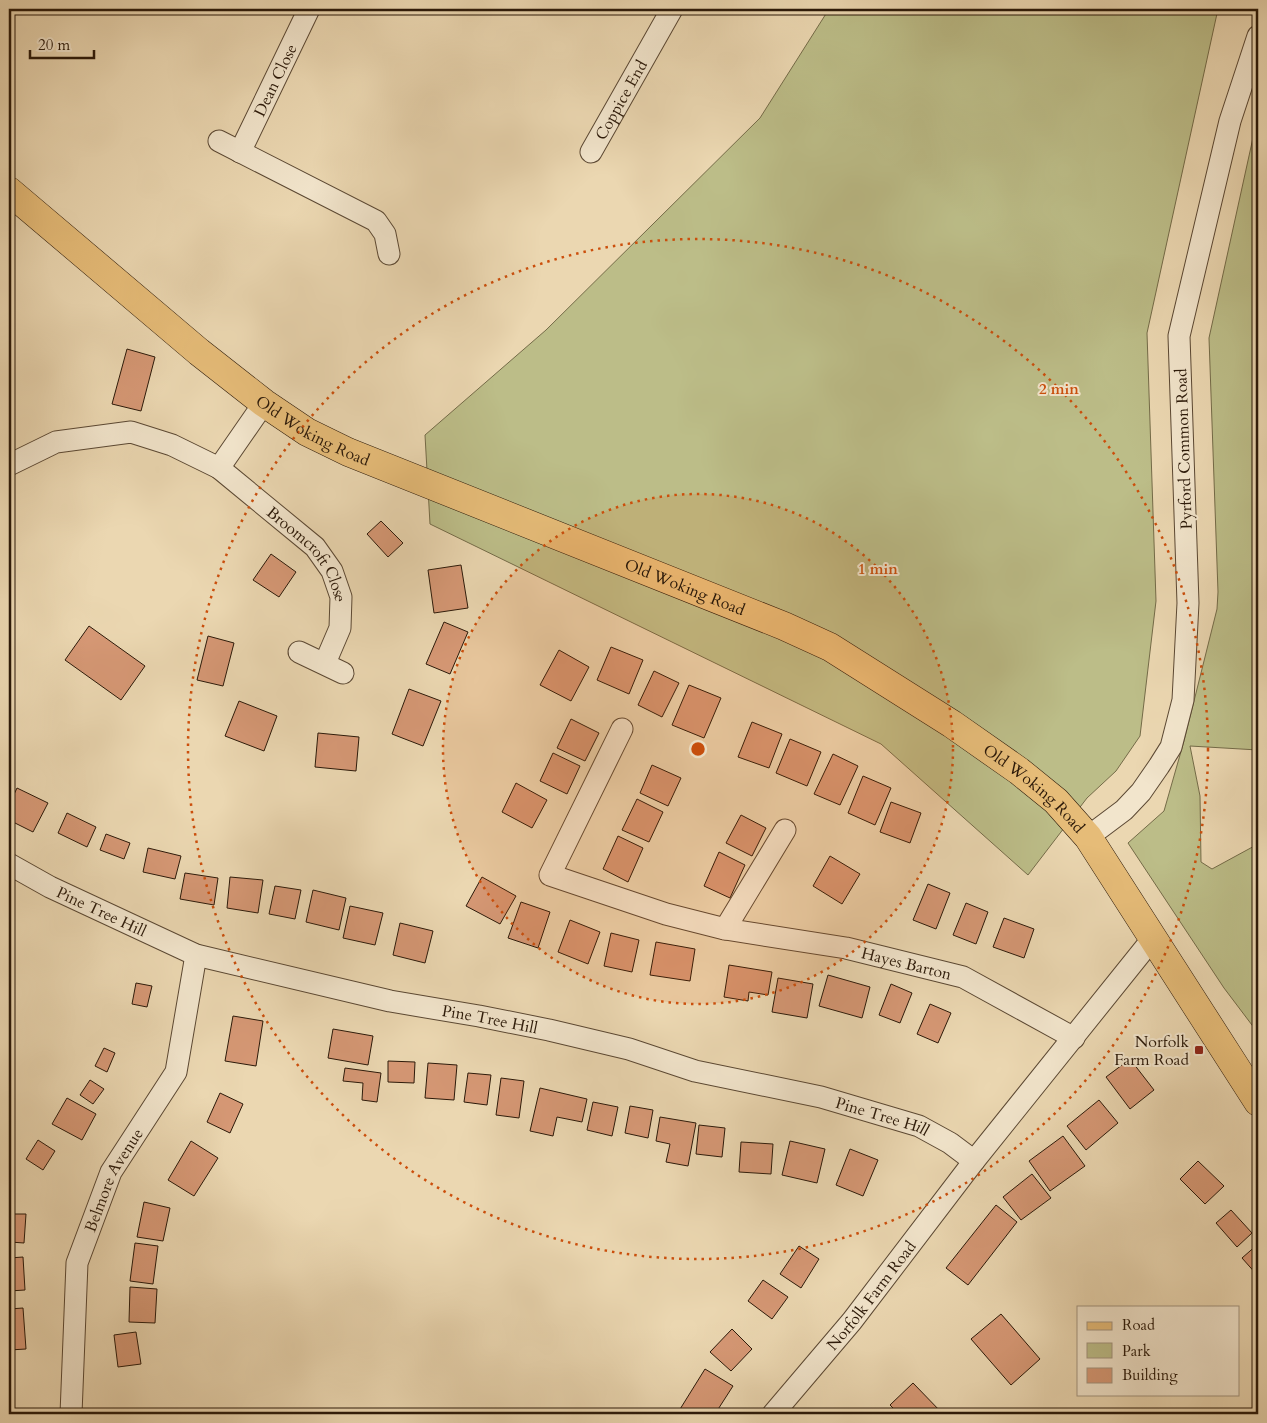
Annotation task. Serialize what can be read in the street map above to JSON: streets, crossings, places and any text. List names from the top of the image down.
{
  "streets": {
    "main road": ["Old Woking Road"],
    "street": [
      "Dean Close",
      "Coppice End",
      "Pyrford Common Road",
      "Broomcroft Close",
      "Pine Tree Hill",
      "Hayes Barton",
      "Belmore Avenue",
      "Norfolk Farm Road"
    ]
  },
  "crossings": [
    ["Old Woking Road", "Pyrford Common Road"],
    ["Old Woking Road", "Norfolk Farm Road"],
    ["Pine Tree Hill", "Belmore Avenue"],
    ["Pine Tree Hill", "Norfolk Farm Road"],
    ["Hayes Barton", "Norfolk Farm Road"]
  ],
  "places": {
    "transit": ["Norfolk Farm Road"]
  },
  "legend": ["Road", "Park", "Building"],
  "scale_bar": "20 m",
  "rings": ["2 min", "1 min"]
}
